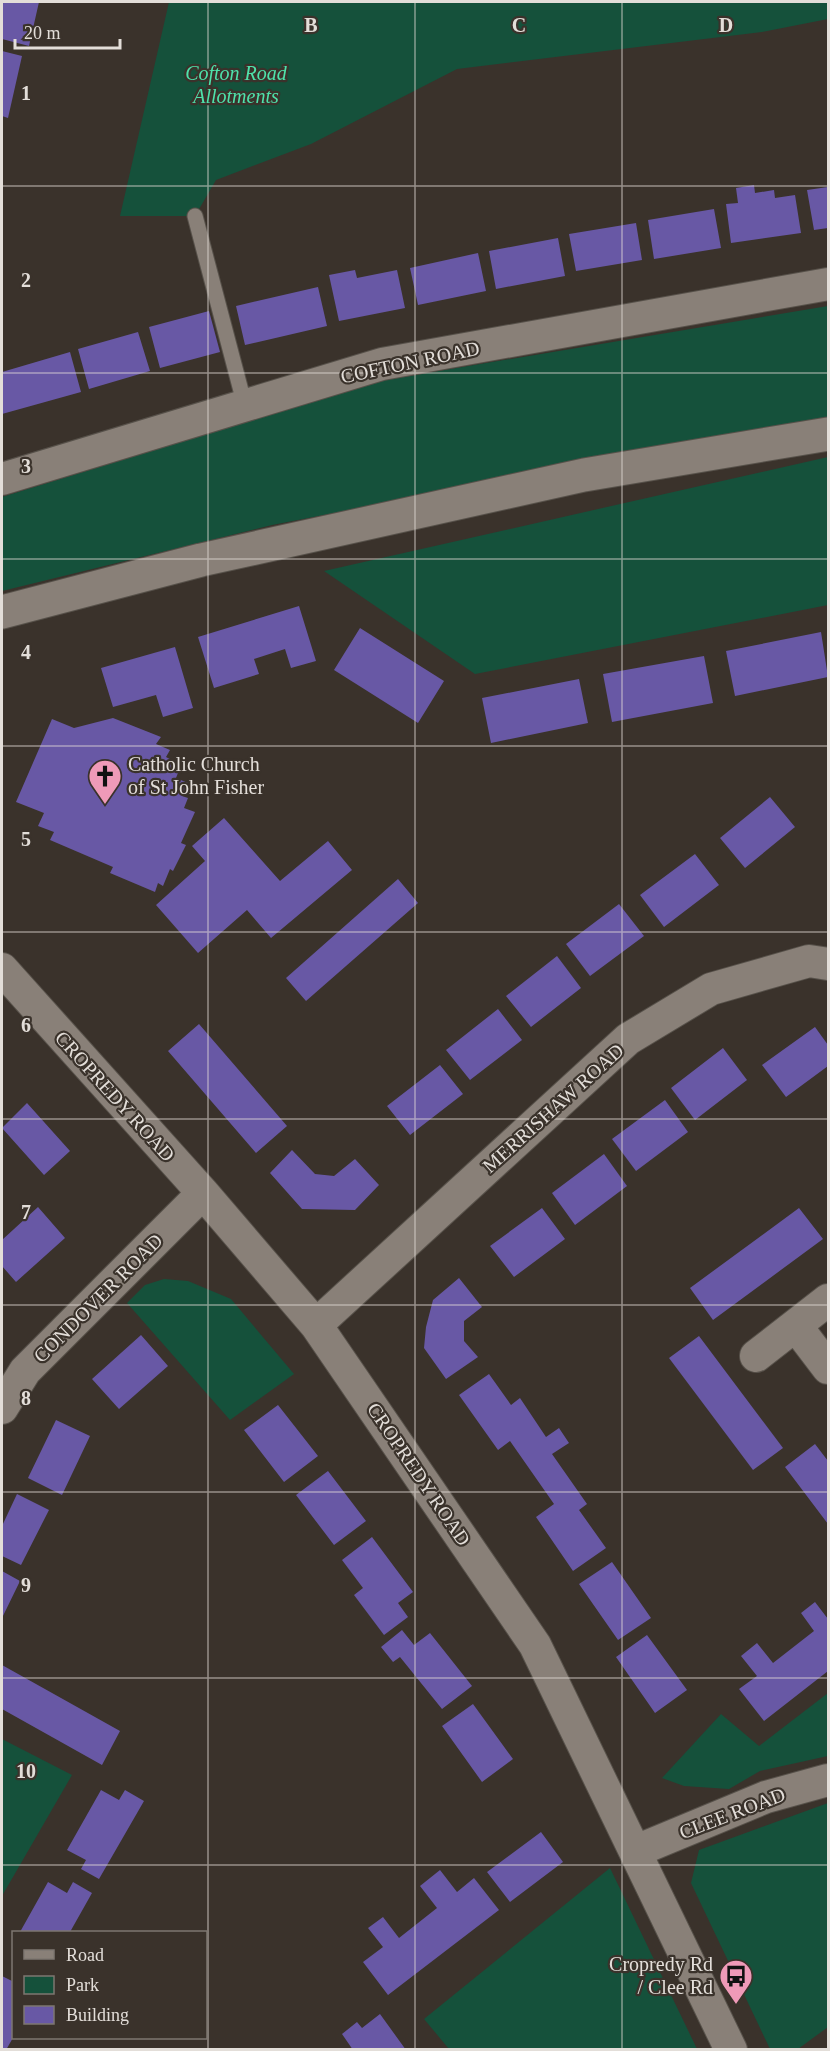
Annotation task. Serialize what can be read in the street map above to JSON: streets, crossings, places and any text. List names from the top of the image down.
{
  "streets": {
    "street": [
      "COFTON ROAD",
      "CROPREDY ROAD",
      "MERRISHAW ROAD",
      "CONDOVER ROAD",
      "CLEE ROAD"
    ]
  },
  "crossings": [
    ["CROPREDY ROAD", "MERRISHAW ROAD"],
    ["CROPREDY ROAD", "CONDOVER ROAD"],
    ["CROPREDY ROAD", "CLEE ROAD"]
  ],
  "parks": ["Cofton Road Allotments"],
  "places": {
    "church": ["Catholic Church of St John Fisher"],
    "bus stop": ["Cropredy Rd / Clee Rd"]
  },
  "legend": ["Road", "Park", "Building"],
  "scale_bar": "20 m",
  "grid": {
    "columns": ["B", "C", "D"],
    "rows": [
      "1",
      "2",
      "3",
      "4",
      "5",
      "6",
      "7",
      "8",
      "9",
      "10"
    ]
  }
}
